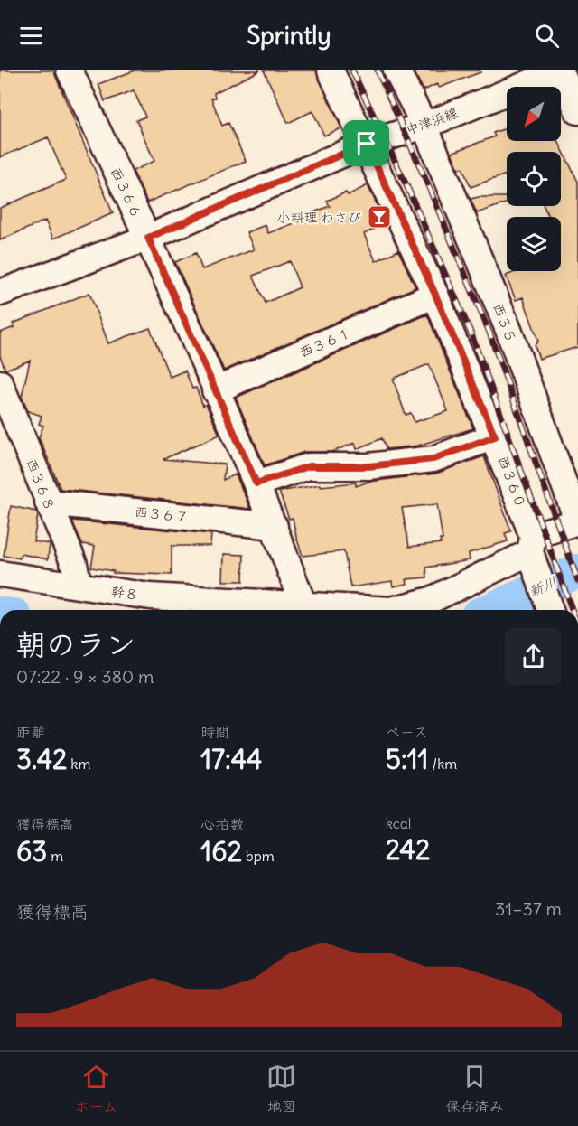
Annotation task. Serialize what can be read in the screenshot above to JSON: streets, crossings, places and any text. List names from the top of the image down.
{
  "streets": {
    "street": [
      "中津浜線",
      "西３６６",
      "西３５",
      "西３６１",
      "西３６０",
      "西３６８",
      "西３６７",
      "幹８"
    ]
  },
  "crossings": [
    ["中津浜線", "西３６６"],
    ["中津浜線", "西３５"],
    ["中津浜線", "西３６０"],
    ["西３６６", "西３６１"],
    ["西３６６", "西３６７"],
    ["西３６６", "幹８"],
    ["西３５", "幹８"],
    ["西３６１", "西３６０"],
    ["西３６０", "幹８"],
    ["西３６８", "西３６７"],
    ["西３６８", "幹８"]
  ],
  "water": ["新川"],
  "places": {
    "bar": ["小料理 わさび"]
  },
  "north": "bottom left",
  "page": {
    "header": "Sprintly",
    "heading": ["朝のラン", "07:22 · 9 × 380 m"],
    "stats": [
      ["距離", "3.42 km"],
      ["時間", "17:44"],
      ["ペース", "5:11 /km"],
      ["獲得標高", "63 m"],
      ["心拍数", "162 bpm"],
      ["kcal", "242"]
    ],
    "chart": ["獲得標高", "31–37 m"],
    "tabs": ["ホーム", "地図", "保存済み"]
  }
}
